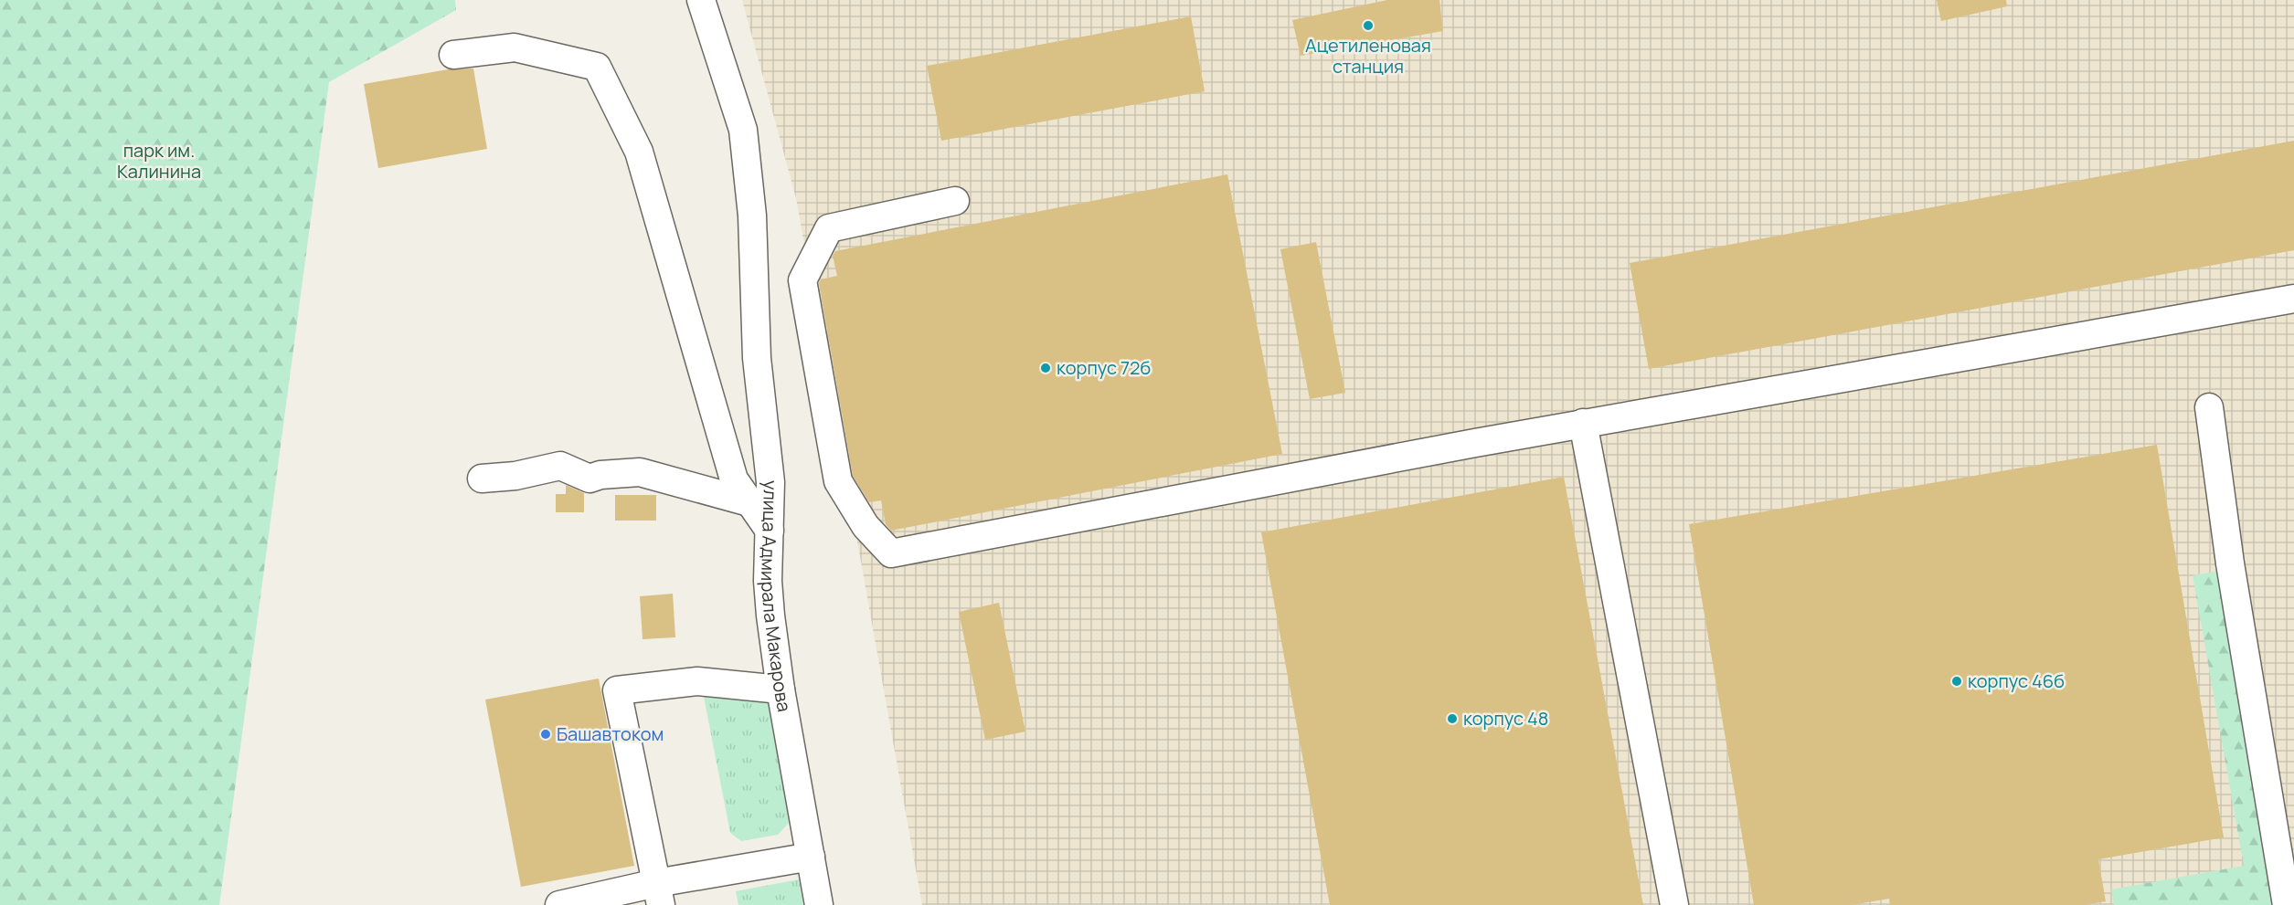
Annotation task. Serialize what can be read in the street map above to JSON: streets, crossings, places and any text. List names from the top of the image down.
{
  "streets": {
    "street": ["улица Адмирала Макарова"]
  },
  "parks": ["парк им. Калинина"],
  "places": [
    "Ацетиленовая станция",
    "корпус 72б",
    "корпус 46б",
    "корпус 48",
    "Башавтоком"
  ]
}
